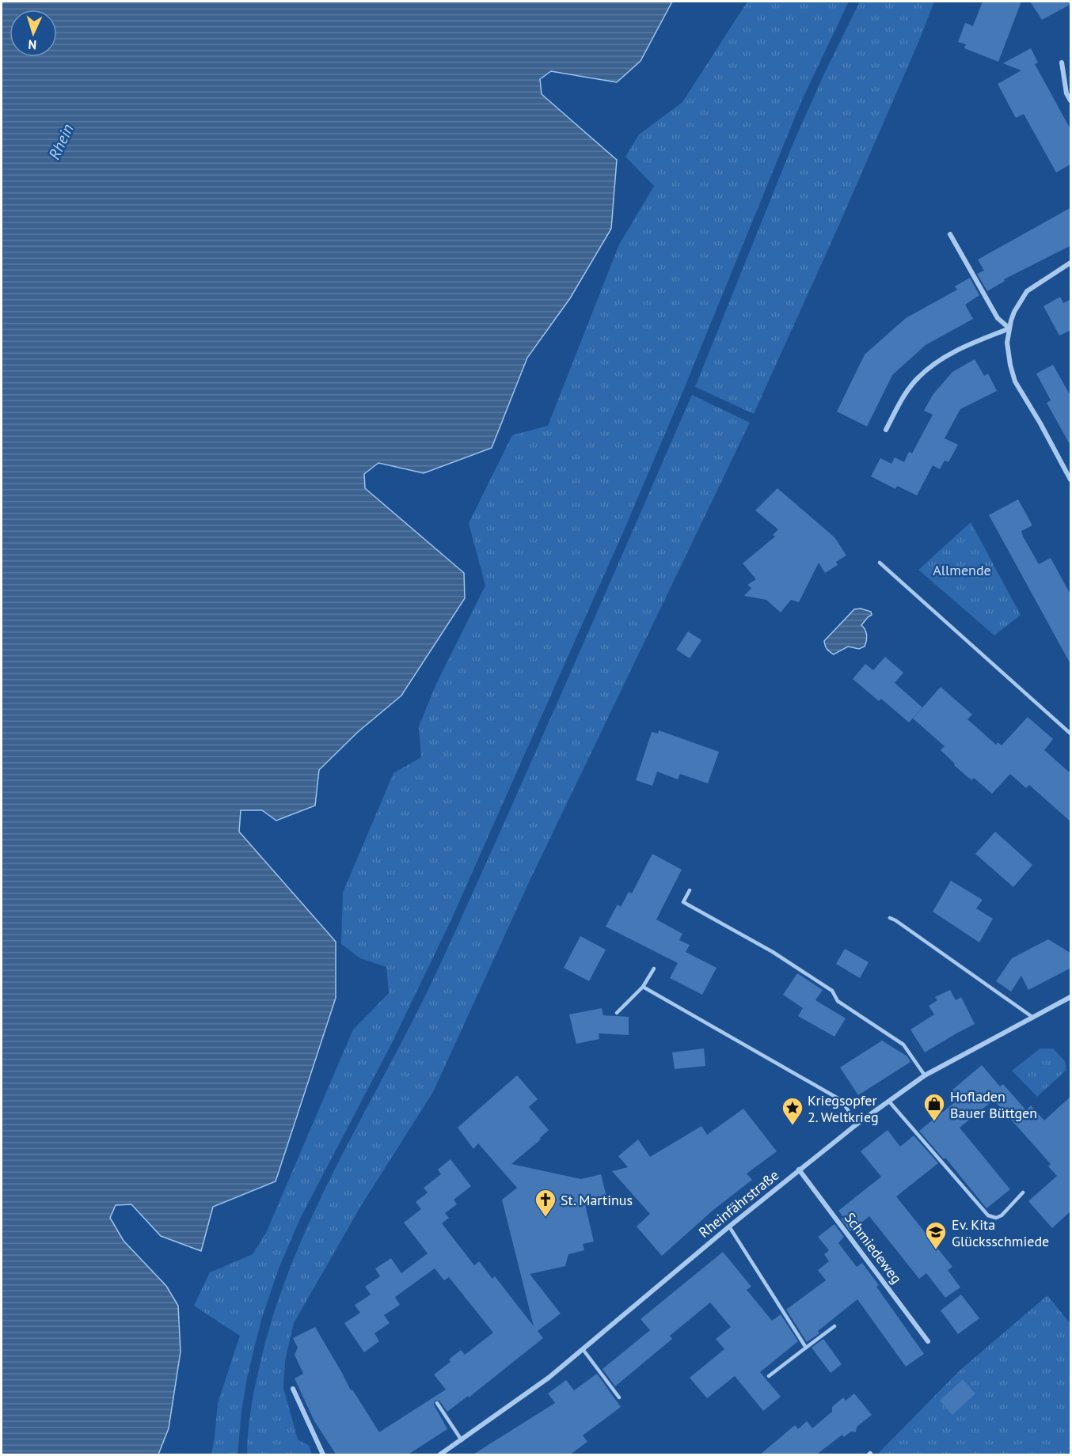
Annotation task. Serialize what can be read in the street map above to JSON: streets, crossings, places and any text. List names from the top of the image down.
{
  "streets": {
    "street": ["Rheinfährstraße", "Schmiedeweg"]
  },
  "crossings": [
    ["Rheinfährstraße", "Schmiedeweg"]
  ],
  "water": ["Rhein"],
  "parks": ["Allmende"],
  "places": {
    "shop": ["Hofladen Bauer Büttgen"],
    "place": ["Kriegsopfer 2. Weltkrieg"],
    "church": ["St. Martinus"],
    "school or university": ["Ev. Kita Glücksschmiede"]
  },
  "north": "bottom"
}
